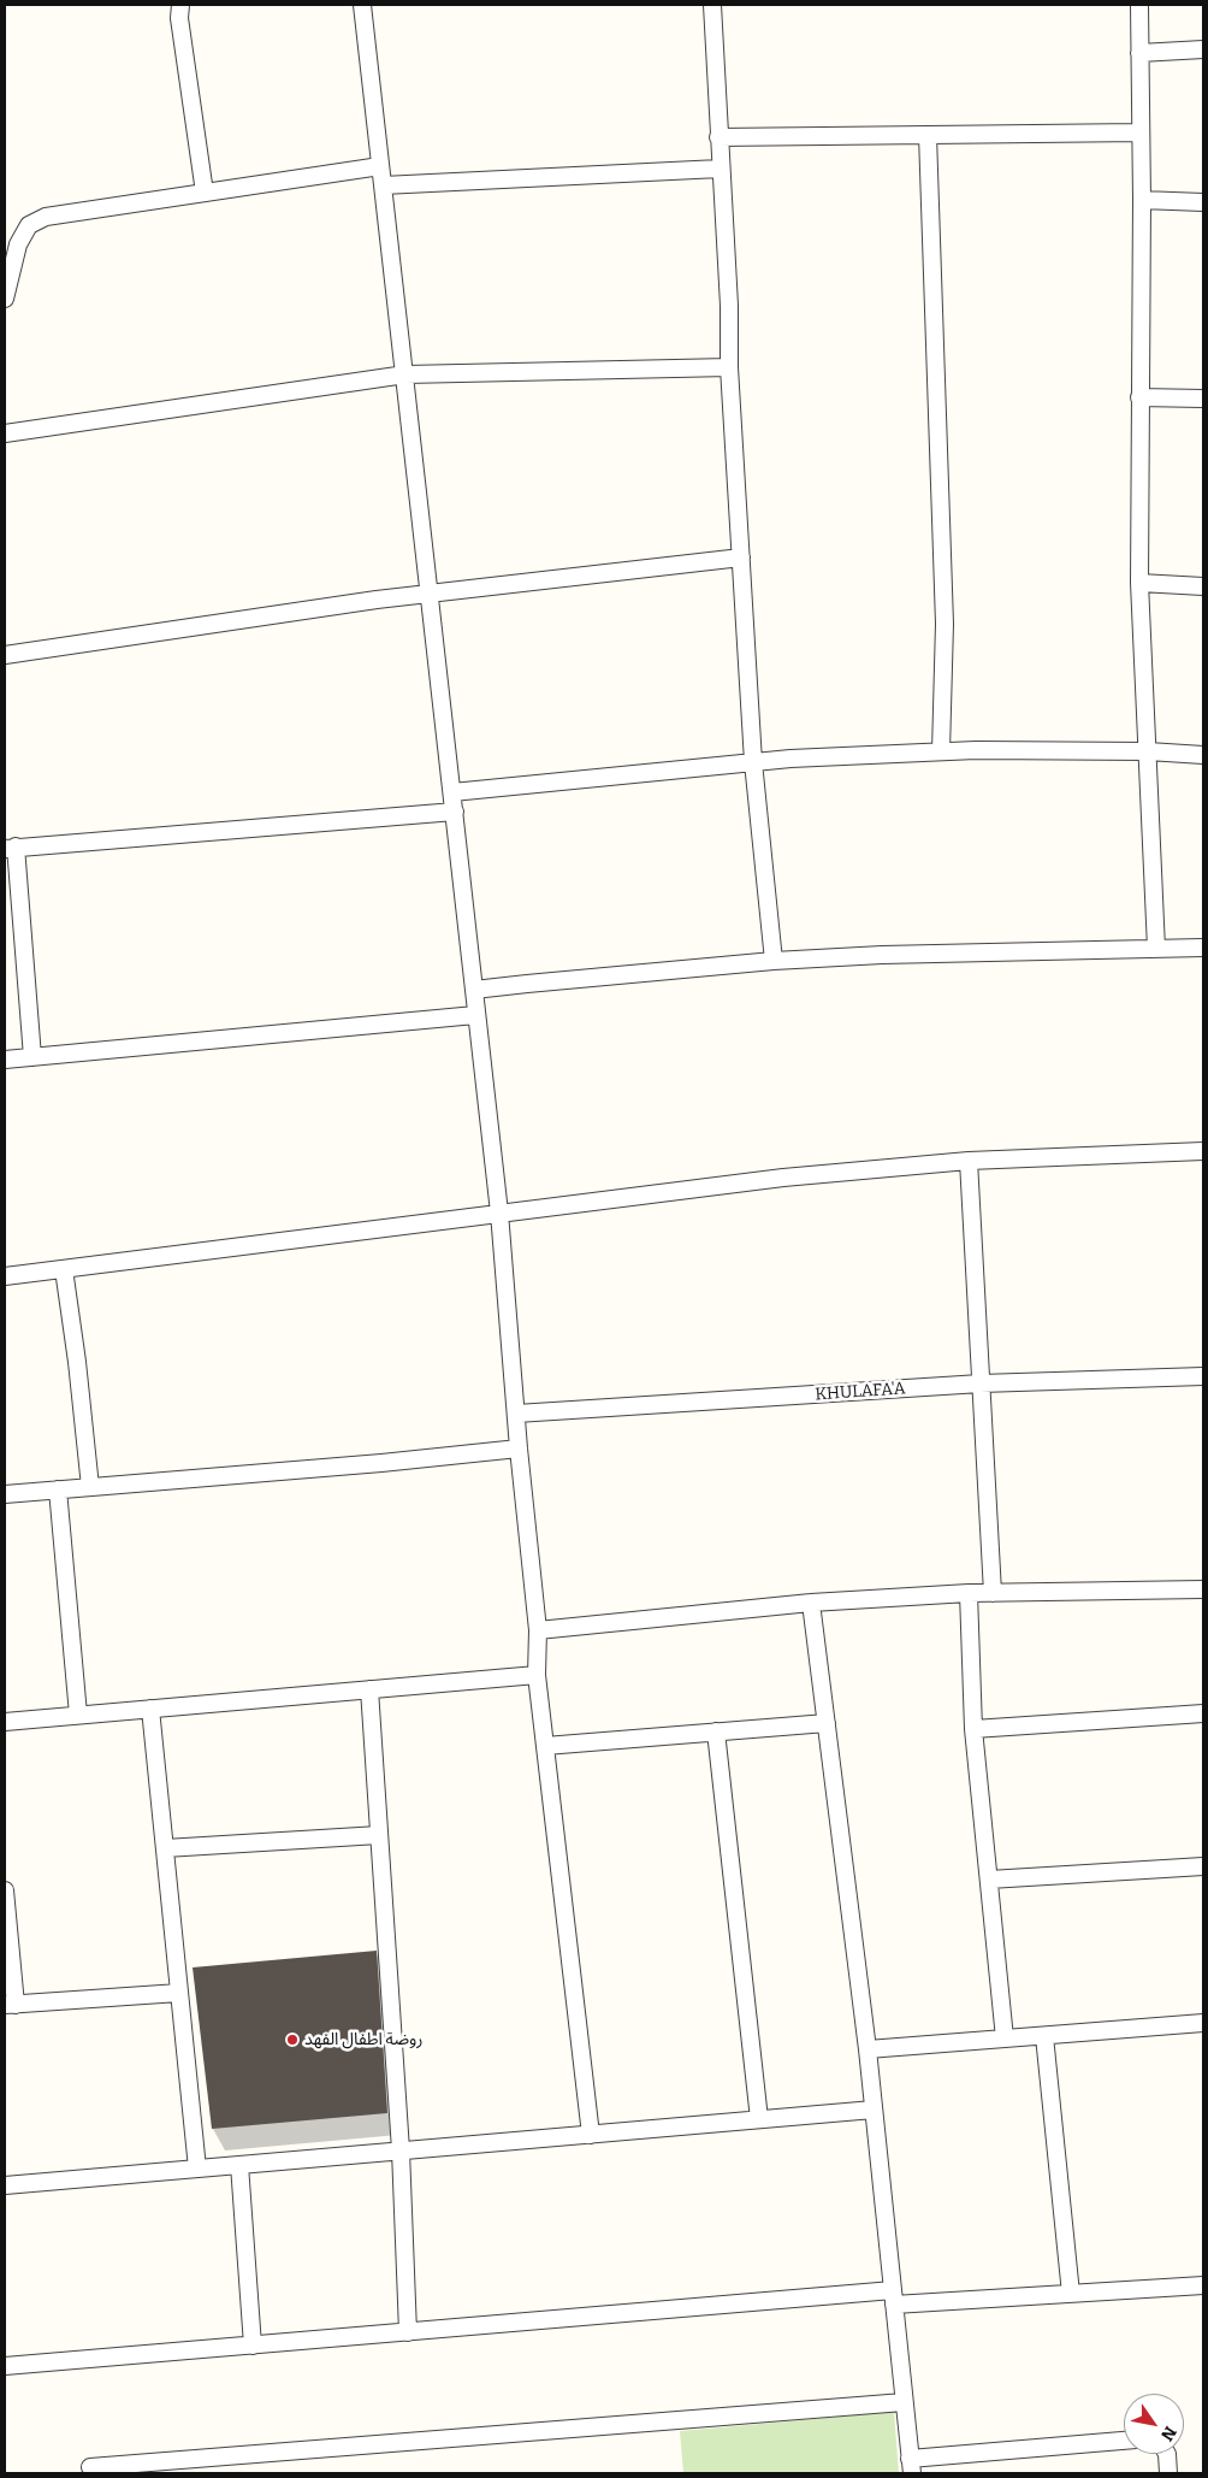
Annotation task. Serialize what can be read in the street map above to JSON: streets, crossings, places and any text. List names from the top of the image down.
{
  "streets": {
    "street": ["KHULAFA'A"]
  },
  "places": ["روضة اطفال الفهد"],
  "north": "bottom right"
}
